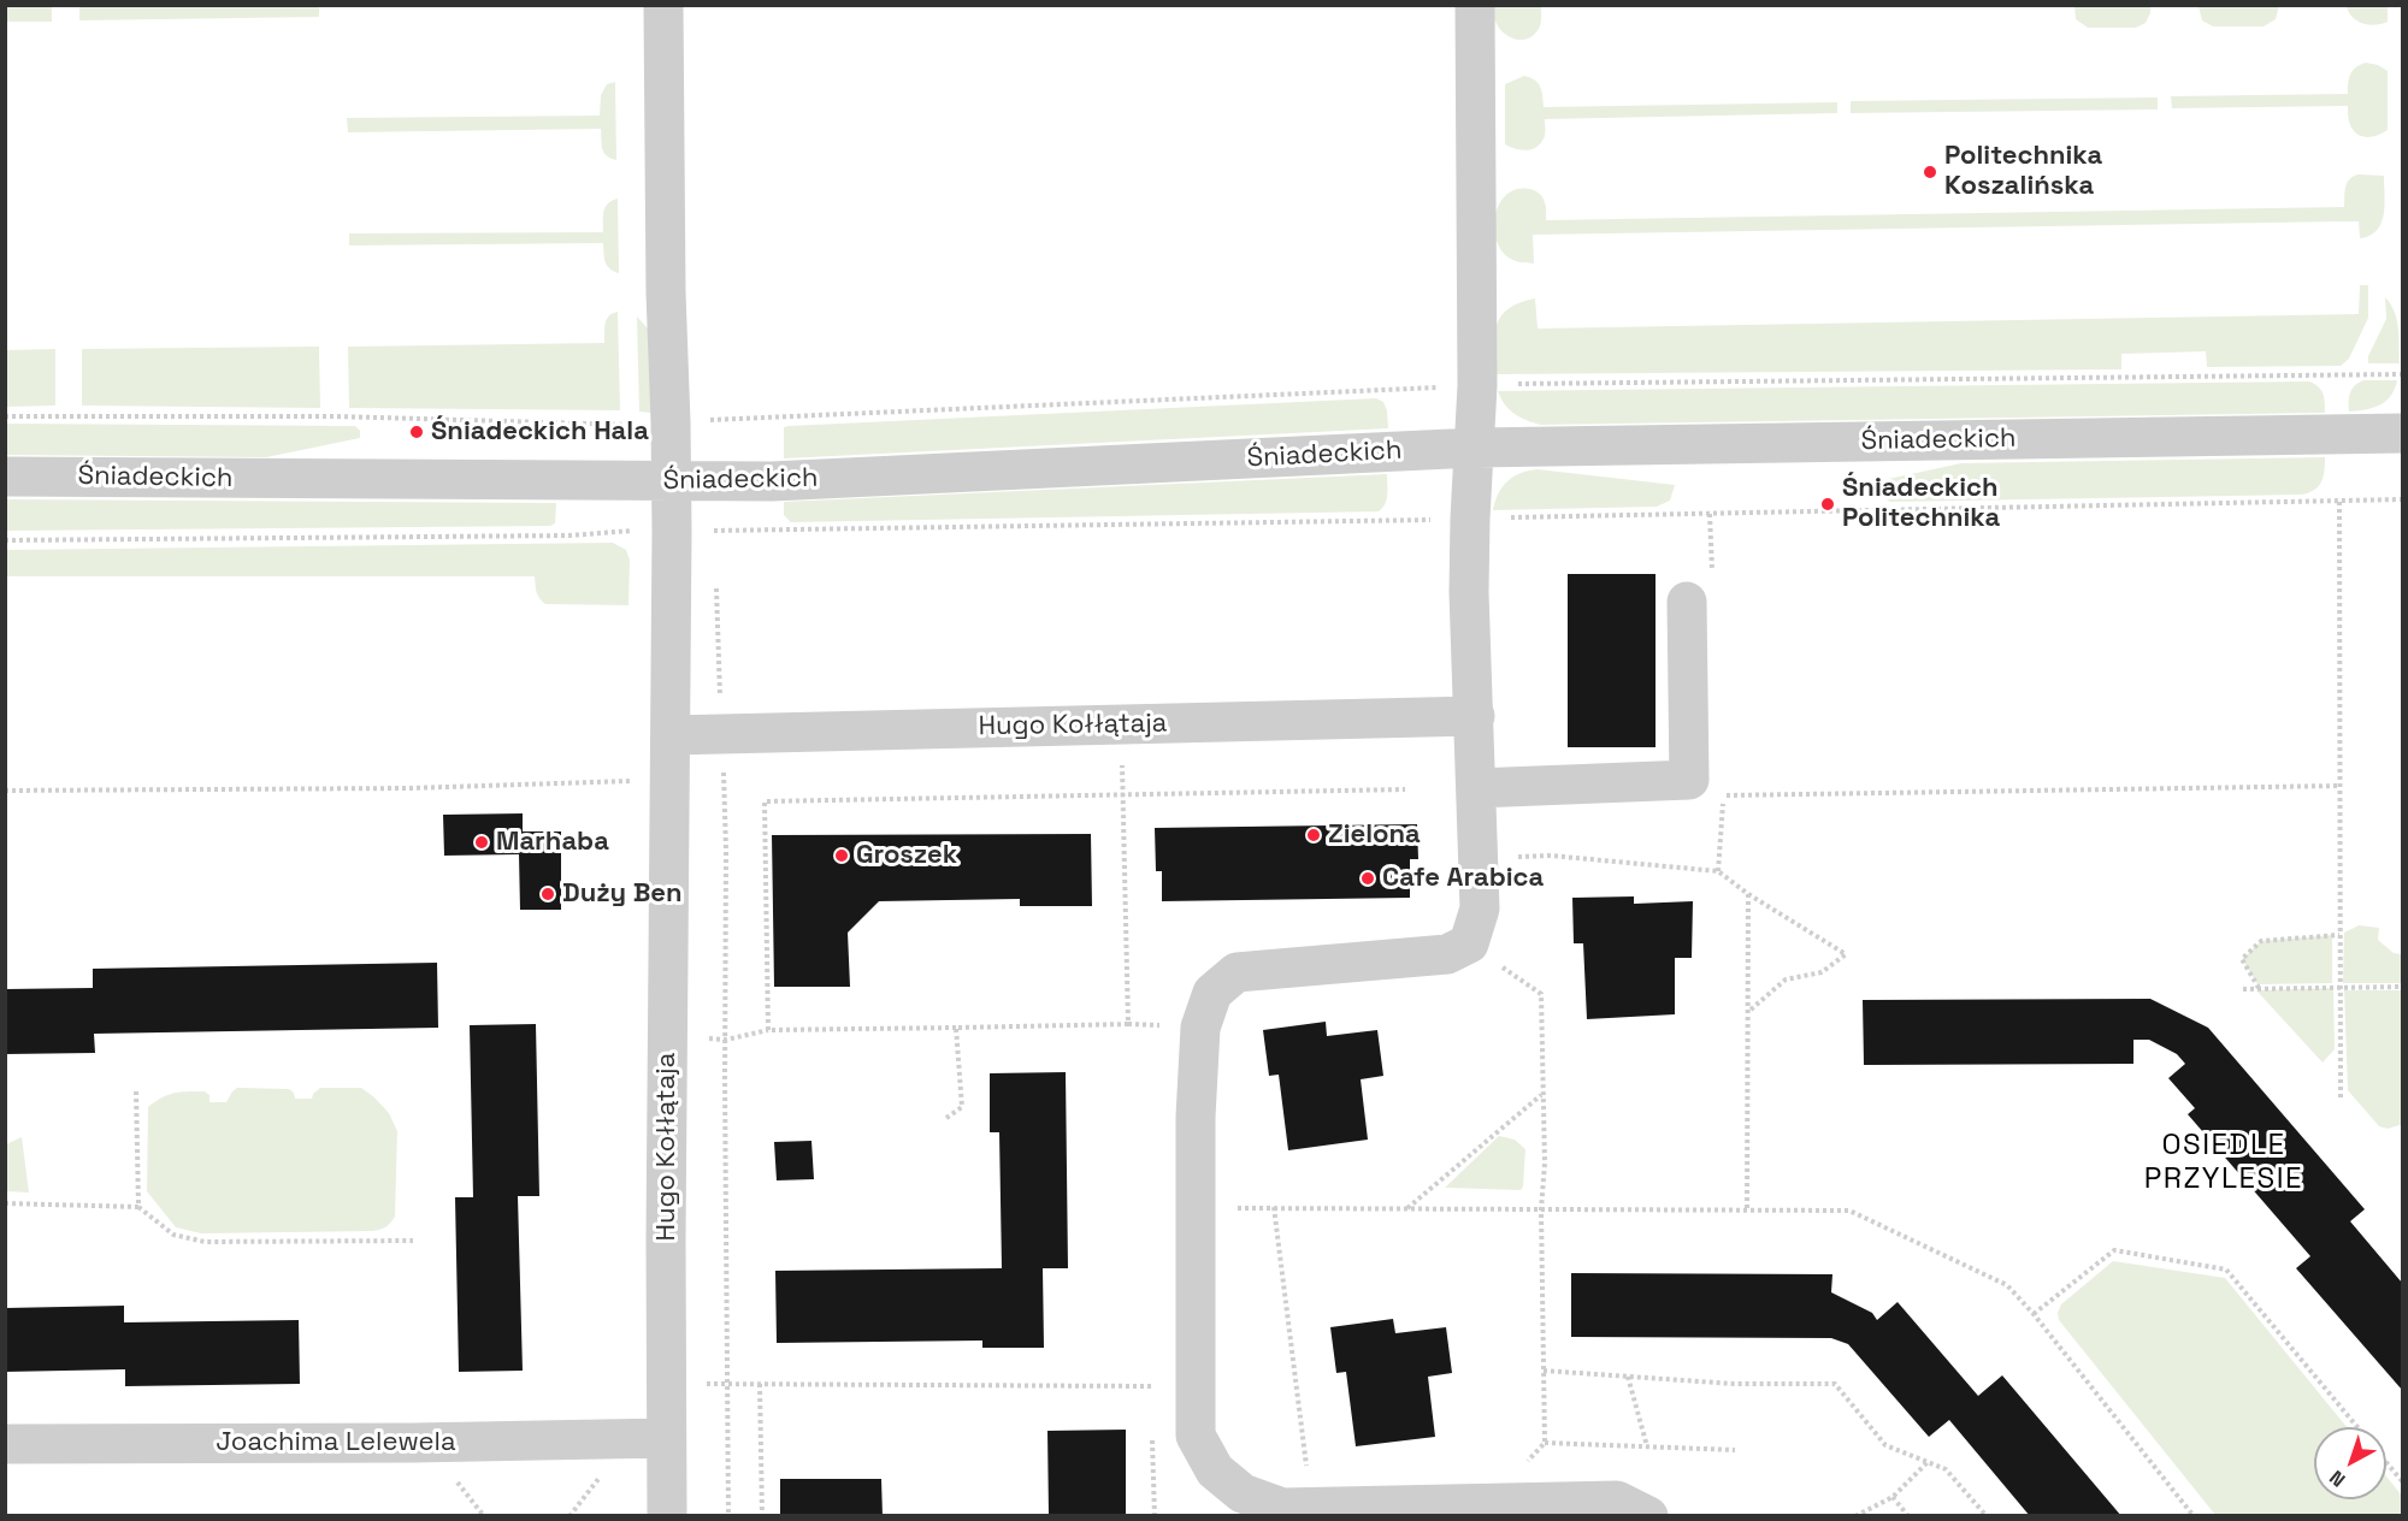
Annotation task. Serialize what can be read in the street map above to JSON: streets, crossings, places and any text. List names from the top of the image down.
{
  "streets": {
    "street": ["Śniadeckich", "Hugo Kołłątaja", "Joachima Lelewela"]
  },
  "crossings": [
    ["Śniadeckich", "Hugo Kołłątaja"],
    ["Hugo Kołłątaja", "Joachima Lelewela"]
  ],
  "districts": ["OSIEDLE PRZYLESIE"],
  "places": [
    "Politechnika Koszalińska",
    "Śniadeckich Hala",
    "Śniadeckich Politechnika",
    "Zielona",
    "Marhaba",
    "Groszek",
    "Cafe Arabica",
    "Duży Ben"
  ],
  "north": "bottom left"
}
